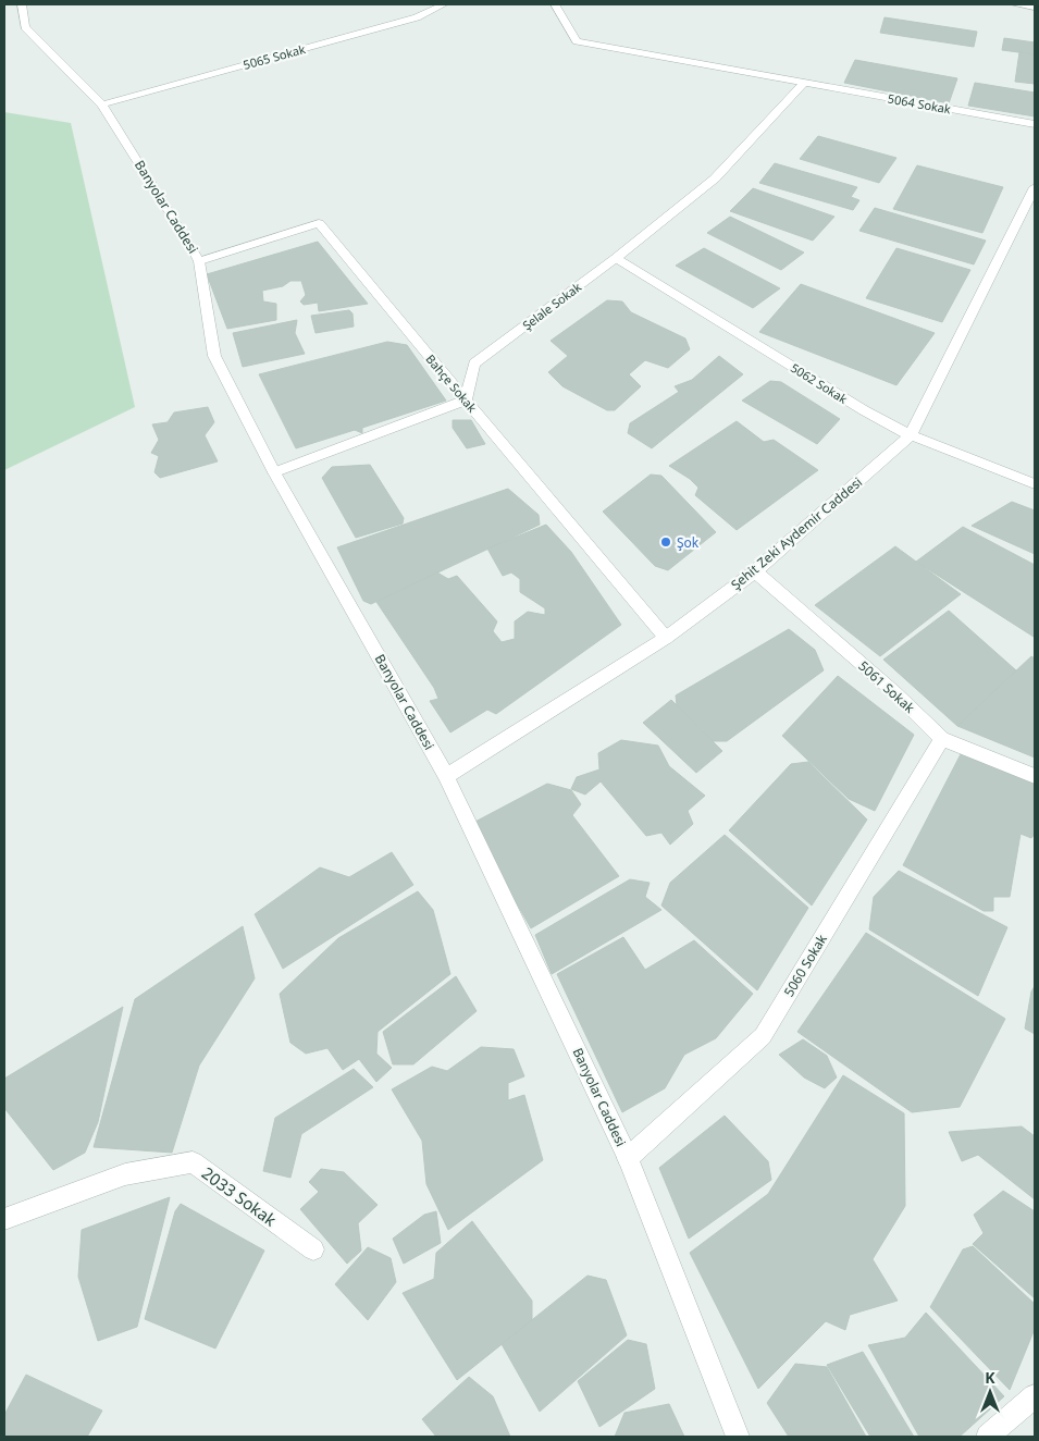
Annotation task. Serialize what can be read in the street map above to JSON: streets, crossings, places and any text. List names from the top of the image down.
{
  "streets": {
    "street": [
      "5065 Sokak",
      "5064 Sokak",
      "Banyolar Caddesi",
      "Şelale Sokak",
      "Bahçe Sokak",
      "5062 Sokak",
      "Şehit Zeki Aydemir Caddesi",
      "5061 Sokak",
      "5060 Sokak",
      "2033 Sokak"
    ]
  },
  "crossings": [
    ["5065 Sokak", "Banyolar Caddesi"],
    ["5064 Sokak", "Şelale Sokak"],
    ["Banyolar Caddesi", "Bahçe Sokak"],
    ["Banyolar Caddesi", "Şehit Zeki Aydemir Caddesi"],
    ["Banyolar Caddesi", "5060 Sokak"],
    ["Şelale Sokak", "Bahçe Sokak"],
    ["Şelale Sokak", "5062 Sokak"],
    ["Bahçe Sokak", "Şehit Zeki Aydemir Caddesi"],
    ["5062 Sokak", "Şehit Zeki Aydemir Caddesi"],
    ["Şehit Zeki Aydemir Caddesi", "5061 Sokak"],
    ["5061 Sokak", "5060 Sokak"]
  ],
  "places": ["Şok"],
  "north": "top"
}
